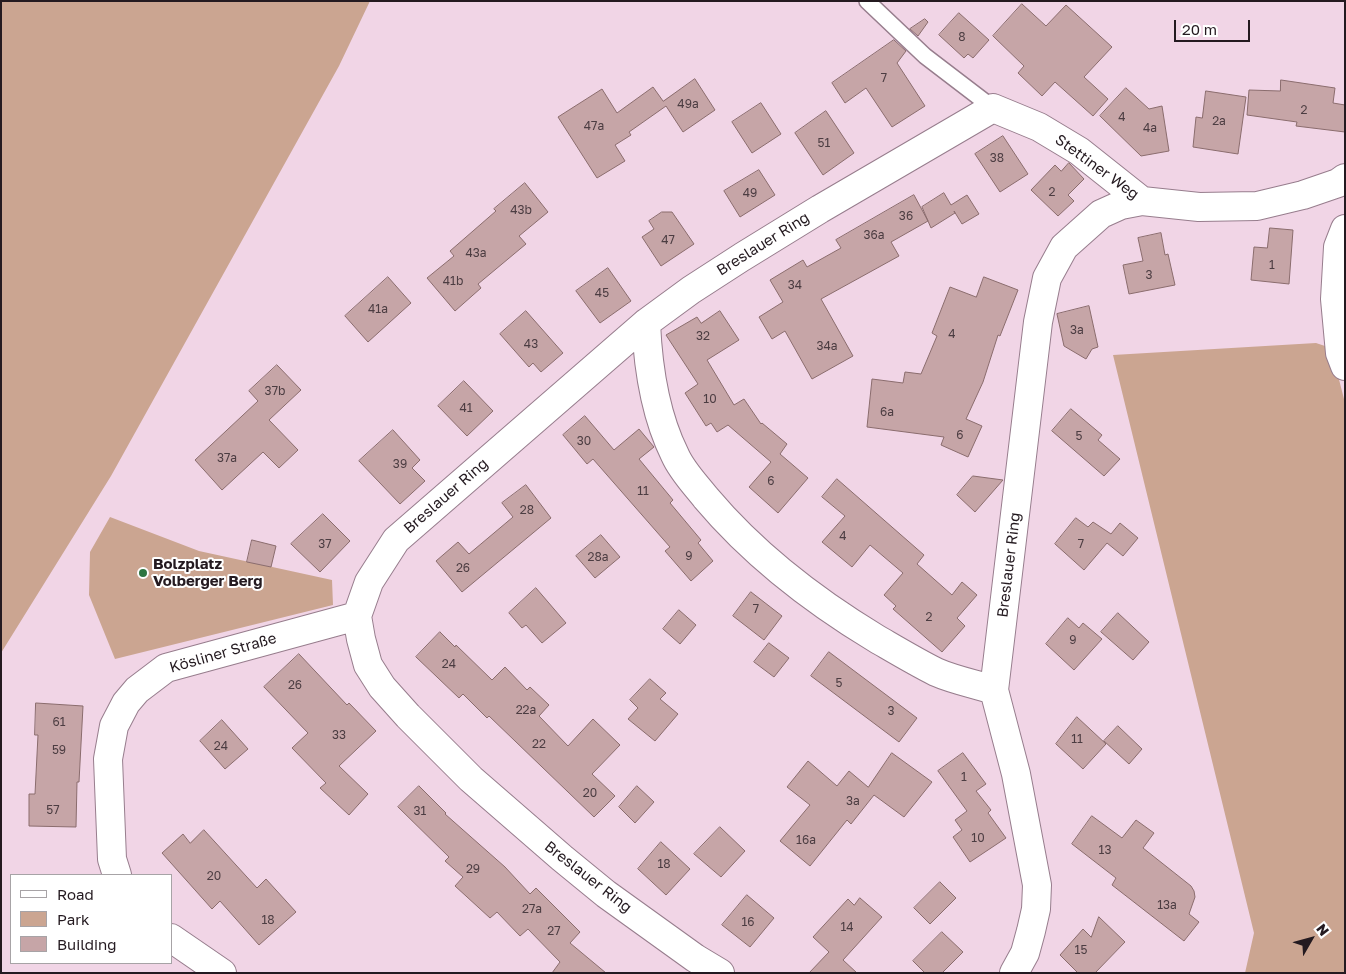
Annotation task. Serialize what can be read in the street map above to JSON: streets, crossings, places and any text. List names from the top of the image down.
{
  "streets": {
    "street": ["Stettiner Weg", "Breslauer Ring", "Kösliner Straße"]
  },
  "crossings": [
    ["Stettiner Weg", "Breslauer Ring"],
    ["Breslauer Ring", "Kösliner Straße"]
  ],
  "places": ["Bolzplatz Volberger Berg"],
  "house_numbers": [
    "8",
    "7",
    "49a",
    "2",
    "4",
    "2a",
    "47a",
    "4a",
    "51",
    "38",
    "2",
    "49",
    "43b",
    "36",
    "36a",
    "47",
    "43a",
    "1",
    "3",
    "41b",
    "34",
    "45",
    "41a",
    "3a",
    "4",
    "32",
    "43",
    "34a",
    "37b",
    "10",
    "41",
    "6a",
    "6",
    "5",
    "30",
    "37a",
    "39",
    "6",
    "11",
    "28",
    "4",
    "37",
    "7",
    "9",
    "28a",
    "26",
    "7",
    "2",
    "9",
    "24",
    "5",
    "26",
    "22a",
    "3",
    "61",
    "33",
    "11",
    "22",
    "24",
    "59",
    "1",
    "20",
    "3a",
    "57",
    "31",
    "10",
    "16a",
    "13",
    "18",
    "29",
    "20",
    "13a",
    "27a",
    "18",
    "16",
    "14",
    "27",
    "15"
  ],
  "legend": ["Road", "Park", "Building"],
  "scale_bar": "20 m",
  "north": "top right"
}
